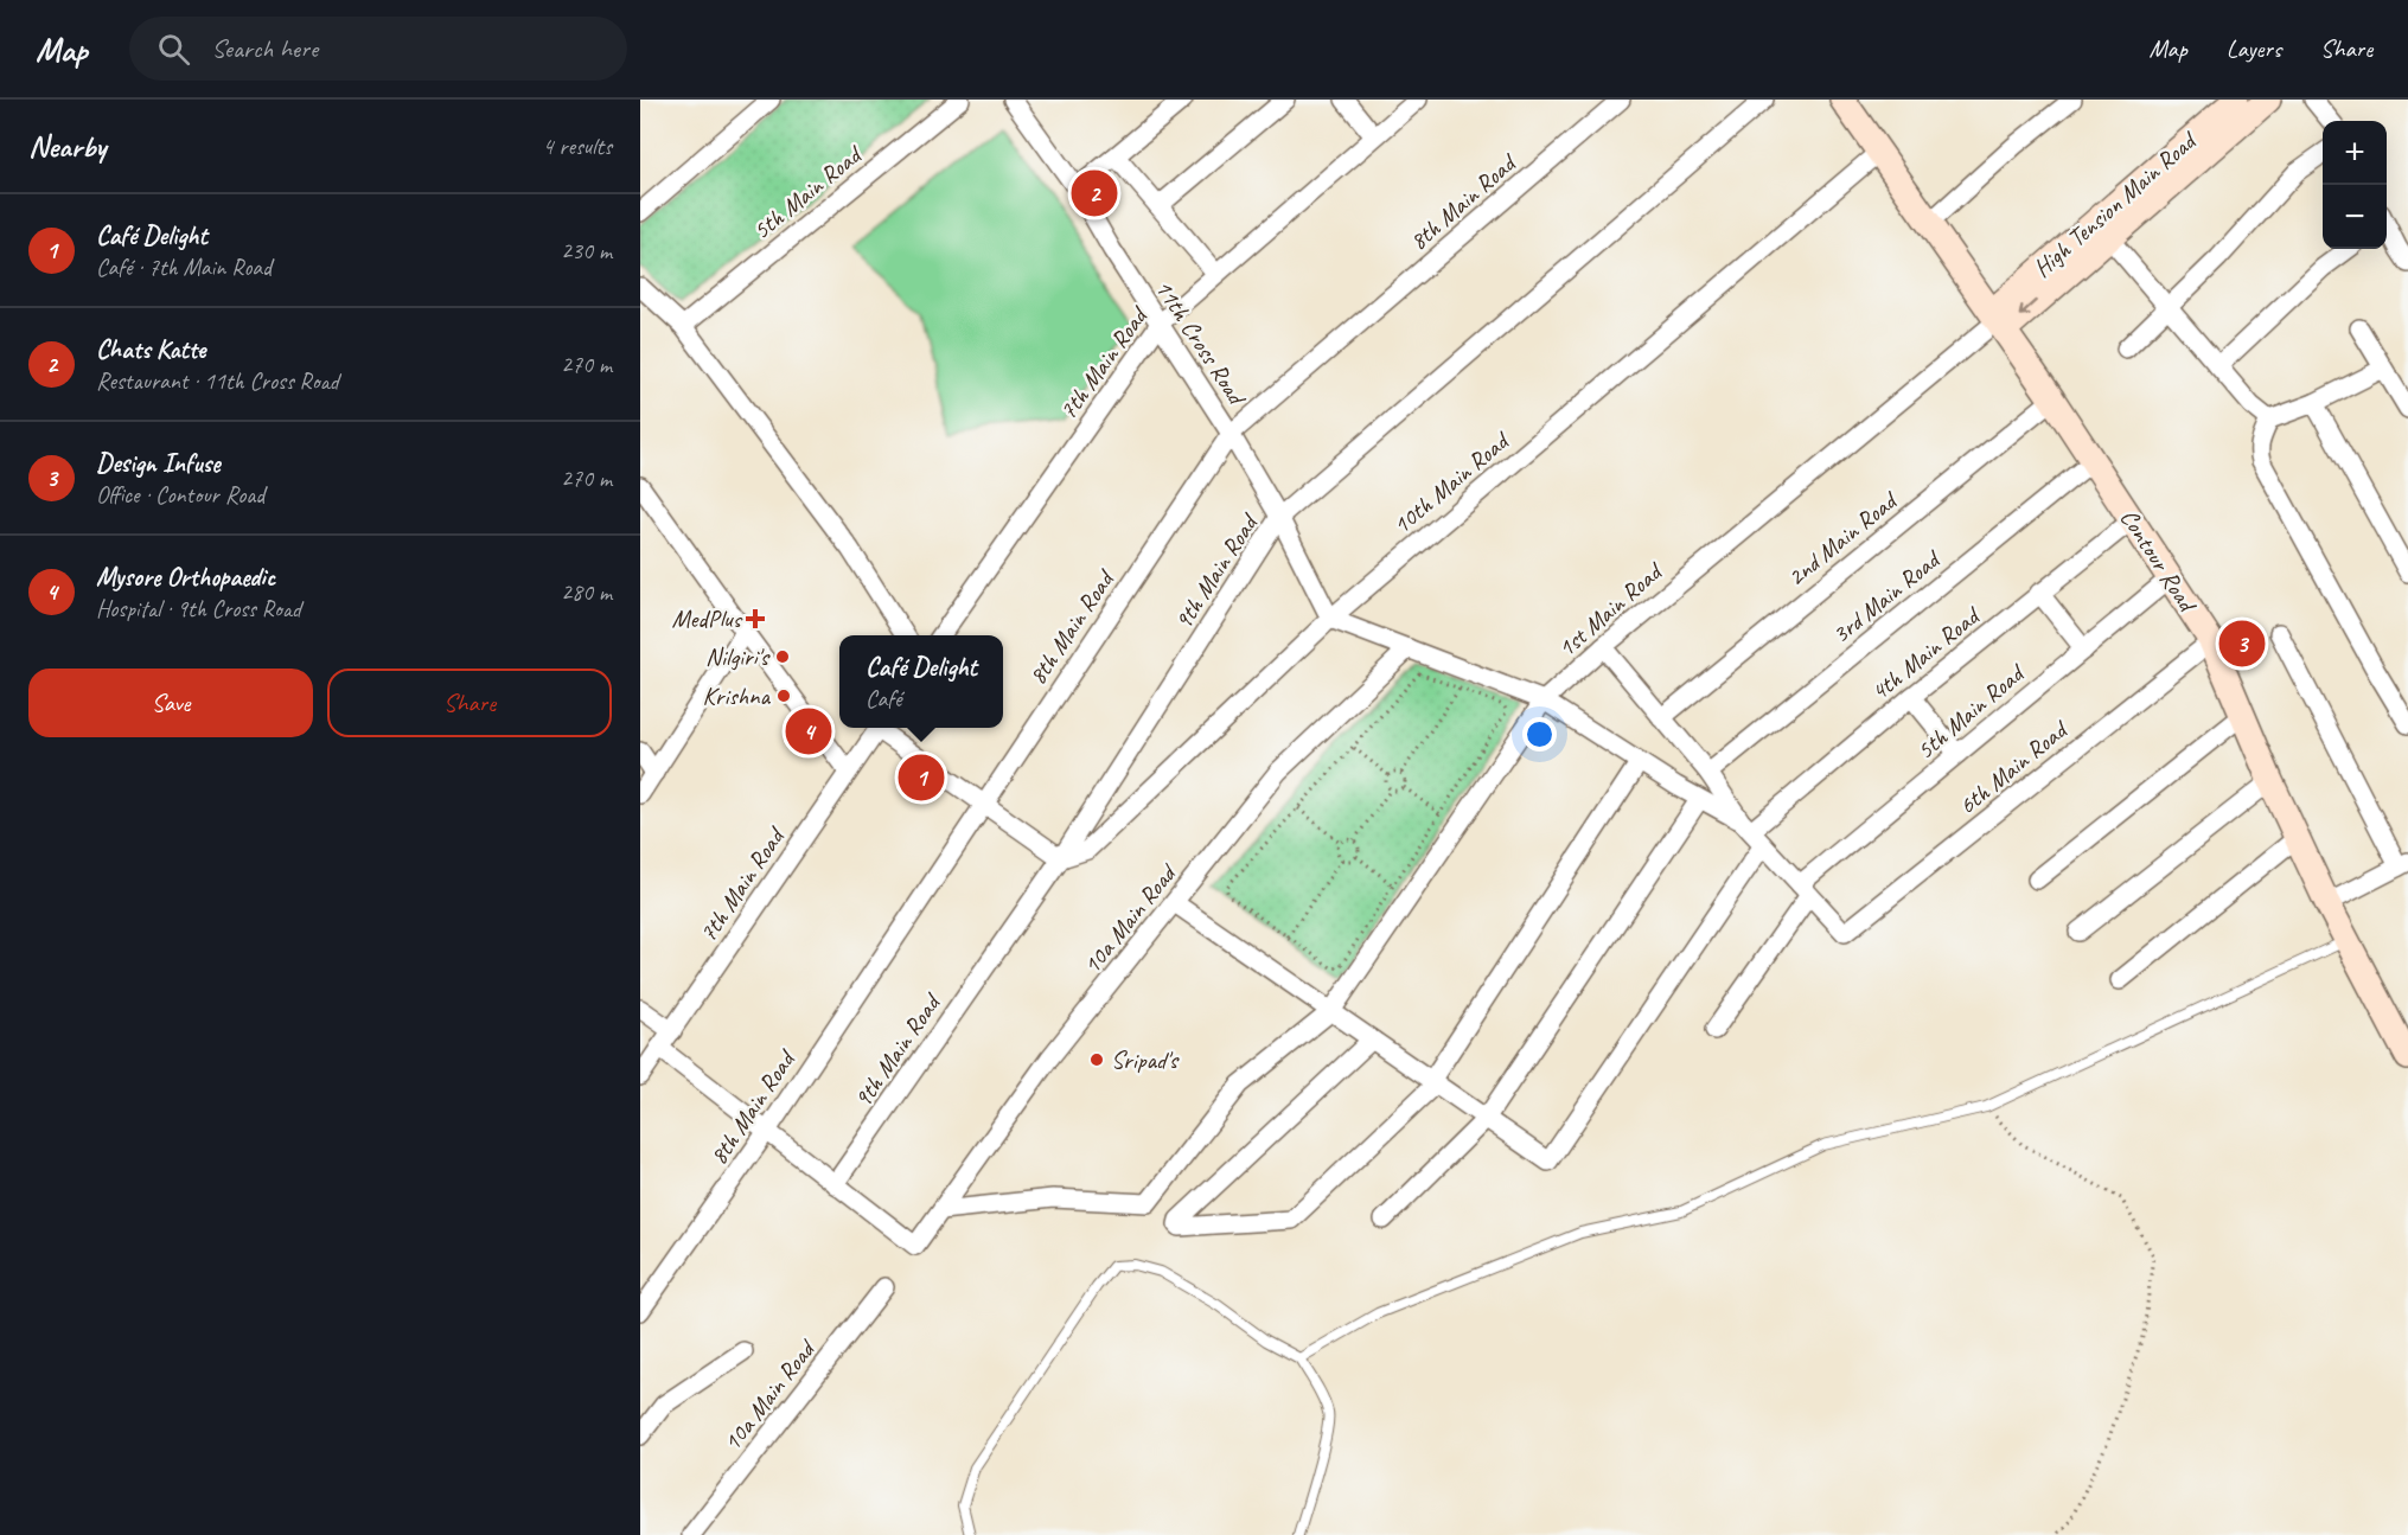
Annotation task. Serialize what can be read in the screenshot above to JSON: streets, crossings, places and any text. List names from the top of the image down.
{
  "streets": {
    "main road": ["High Tension Main Road", "Contour Road"],
    "street": [
      "5th Main Road",
      "8th Main Road",
      "11th Cross Road",
      "7th Main Road",
      "10th Main Road",
      "2nd Main Road",
      "9th Main Road",
      "3rd Main Road",
      "1st Main Road",
      "4th Main Road",
      "6th Main Road",
      "10a Main Road"
    ]
  },
  "crossings": [
    ["5th Main Road", "Contour Road"],
    ["5th Main Road", "6th Main Road"],
    ["8th Main Road", "11th Cross Road"],
    ["High Tension Main Road", "Contour Road"],
    ["High Tension Main Road", "1st Main Road"],
    ["11th Cross Road", "7th Main Road"],
    ["11th Cross Road", "10th Main Road"],
    ["11th Cross Road", "9th Main Road"],
    ["10th Main Road", "Contour Road"],
    ["10th Main Road", "9th Main Road"],
    ["2nd Main Road", "Contour Road"],
    ["Contour Road", "3rd Main Road"],
    ["Contour Road", "1st Main Road"],
    ["Contour Road", "4th Main Road"],
    ["Contour Road", "6th Main Road"],
    ["9th Main Road", "10a Main Road"],
    ["1st Main Road", "10a Main Road"]
  ],
  "places": {
    "health": ["MedPlus"],
    "other": ["Nilgiri's", "Krishna", "Sripad's"]
  },
  "page": {
    "header": "Map",
    "search": "Search here",
    "nav": ["Map", "Layers", "Share"],
    "heading": ["Nearby", "4 results"],
    "map_buttons": ["+", "−"],
    "pins": [
      "2",
      "3",
      "4",
      "1"
    ],
    "list": [
      {
        "mark": "1",
        "name": "Café Delight",
        "note": "Café · 7th Main Road",
        "value": "230 m"
      },
      {
        "mark": "2",
        "name": "Chats Katte",
        "note": "Restaurant · 11th Cross Road",
        "value": "270 m"
      },
      {
        "mark": "3",
        "name": "Design Infuse",
        "note": "Office · Contour Road",
        "value": "270 m"
      },
      {
        "mark": "4",
        "name": "Mysore Orthopaedic",
        "note": "Hospital · 9th Cross Road",
        "value": "280 m"
      }
    ],
    "popup": ["Café Delight", "Café"],
    "buttons": ["Save", "Share"]
  }
}
